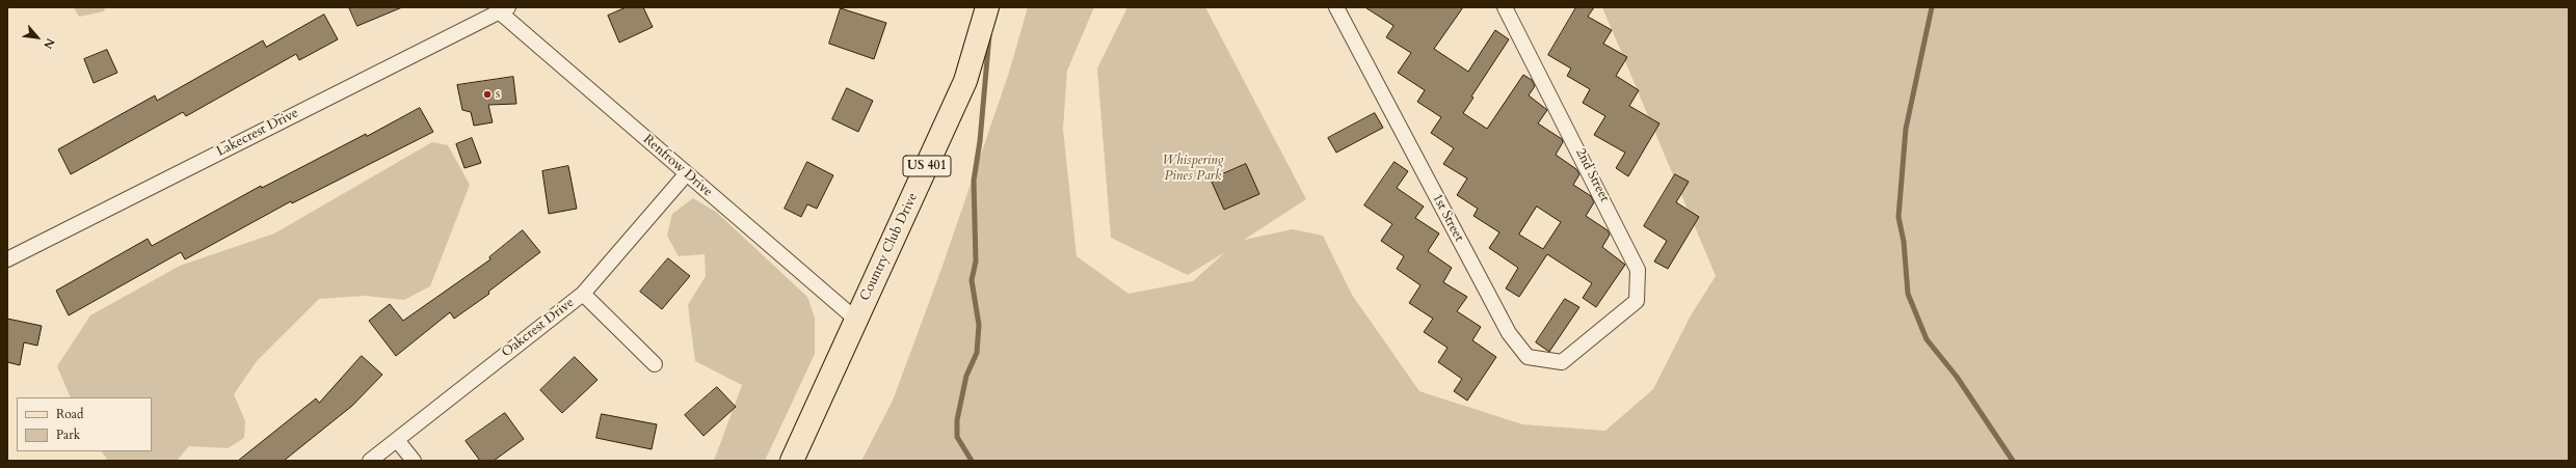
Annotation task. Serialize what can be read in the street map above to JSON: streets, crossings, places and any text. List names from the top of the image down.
{
  "streets": {
    "main road": ["US 401", "Country Club Drive"],
    "street": [
      "Lakecrest Drive",
      "Renfrow Drive",
      "2nd Street",
      "1st Street",
      "Oakcrest Drive"
    ]
  },
  "crossings": [
    ["Lakecrest Drive", "Renfrow Drive"],
    ["Renfrow Drive", "Country Club Drive"],
    ["Renfrow Drive", "Oakcrest Drive"],
    ["2nd Street", "1st Street"]
  ],
  "parks": ["Whispering Pines Park"],
  "places": ["s"],
  "legend": ["Road", "Park"],
  "north": "bottom right"
}
